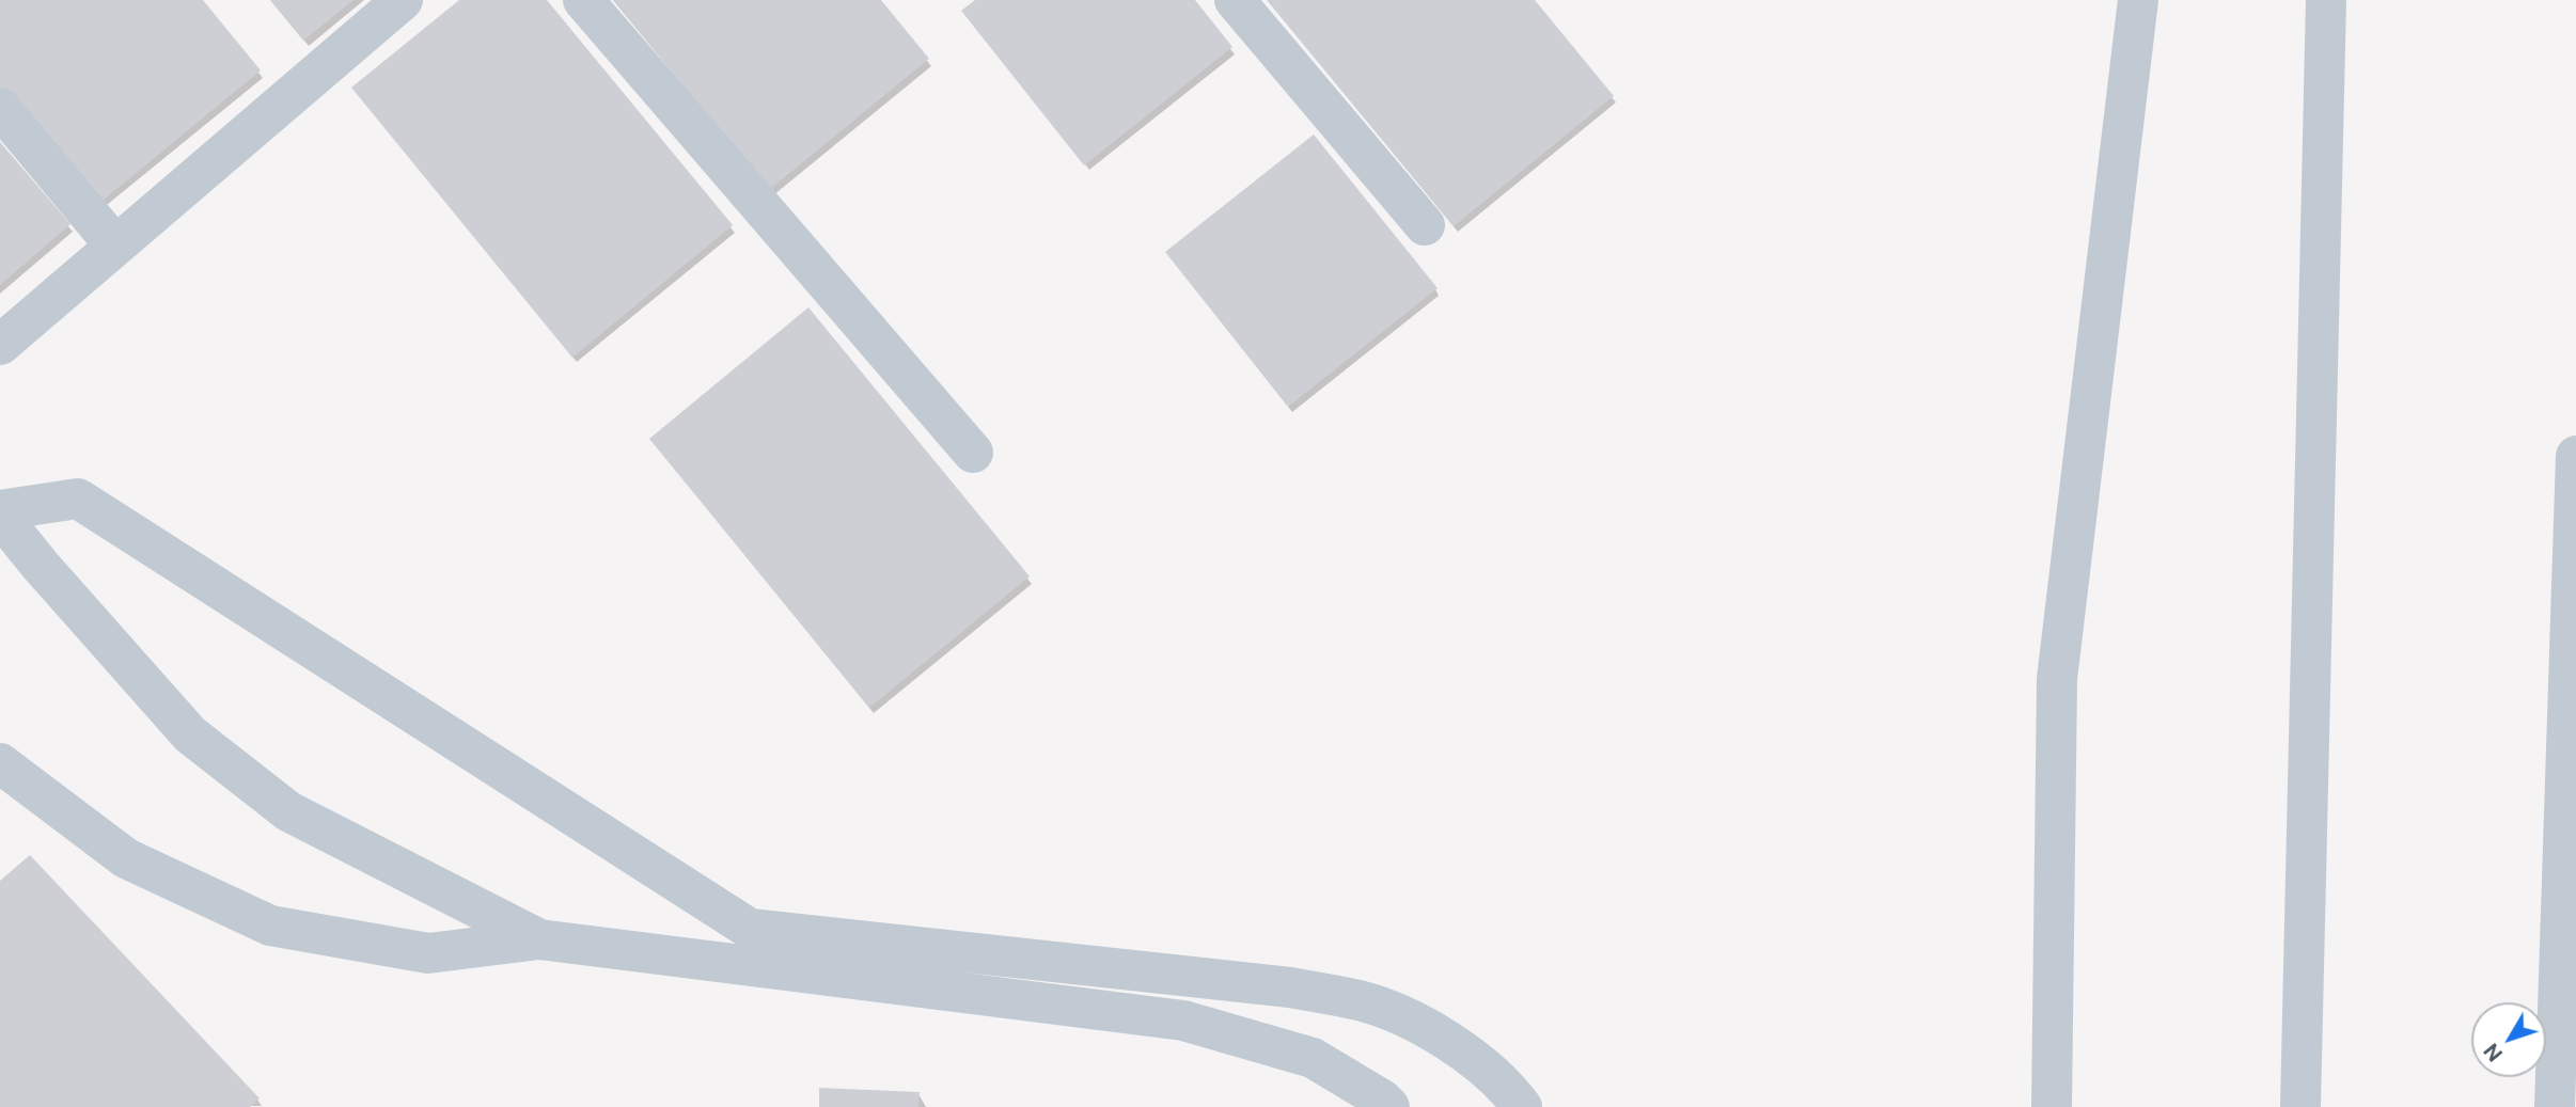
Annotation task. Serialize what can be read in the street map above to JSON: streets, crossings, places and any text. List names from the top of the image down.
{
  "north": "bottom left"
}
